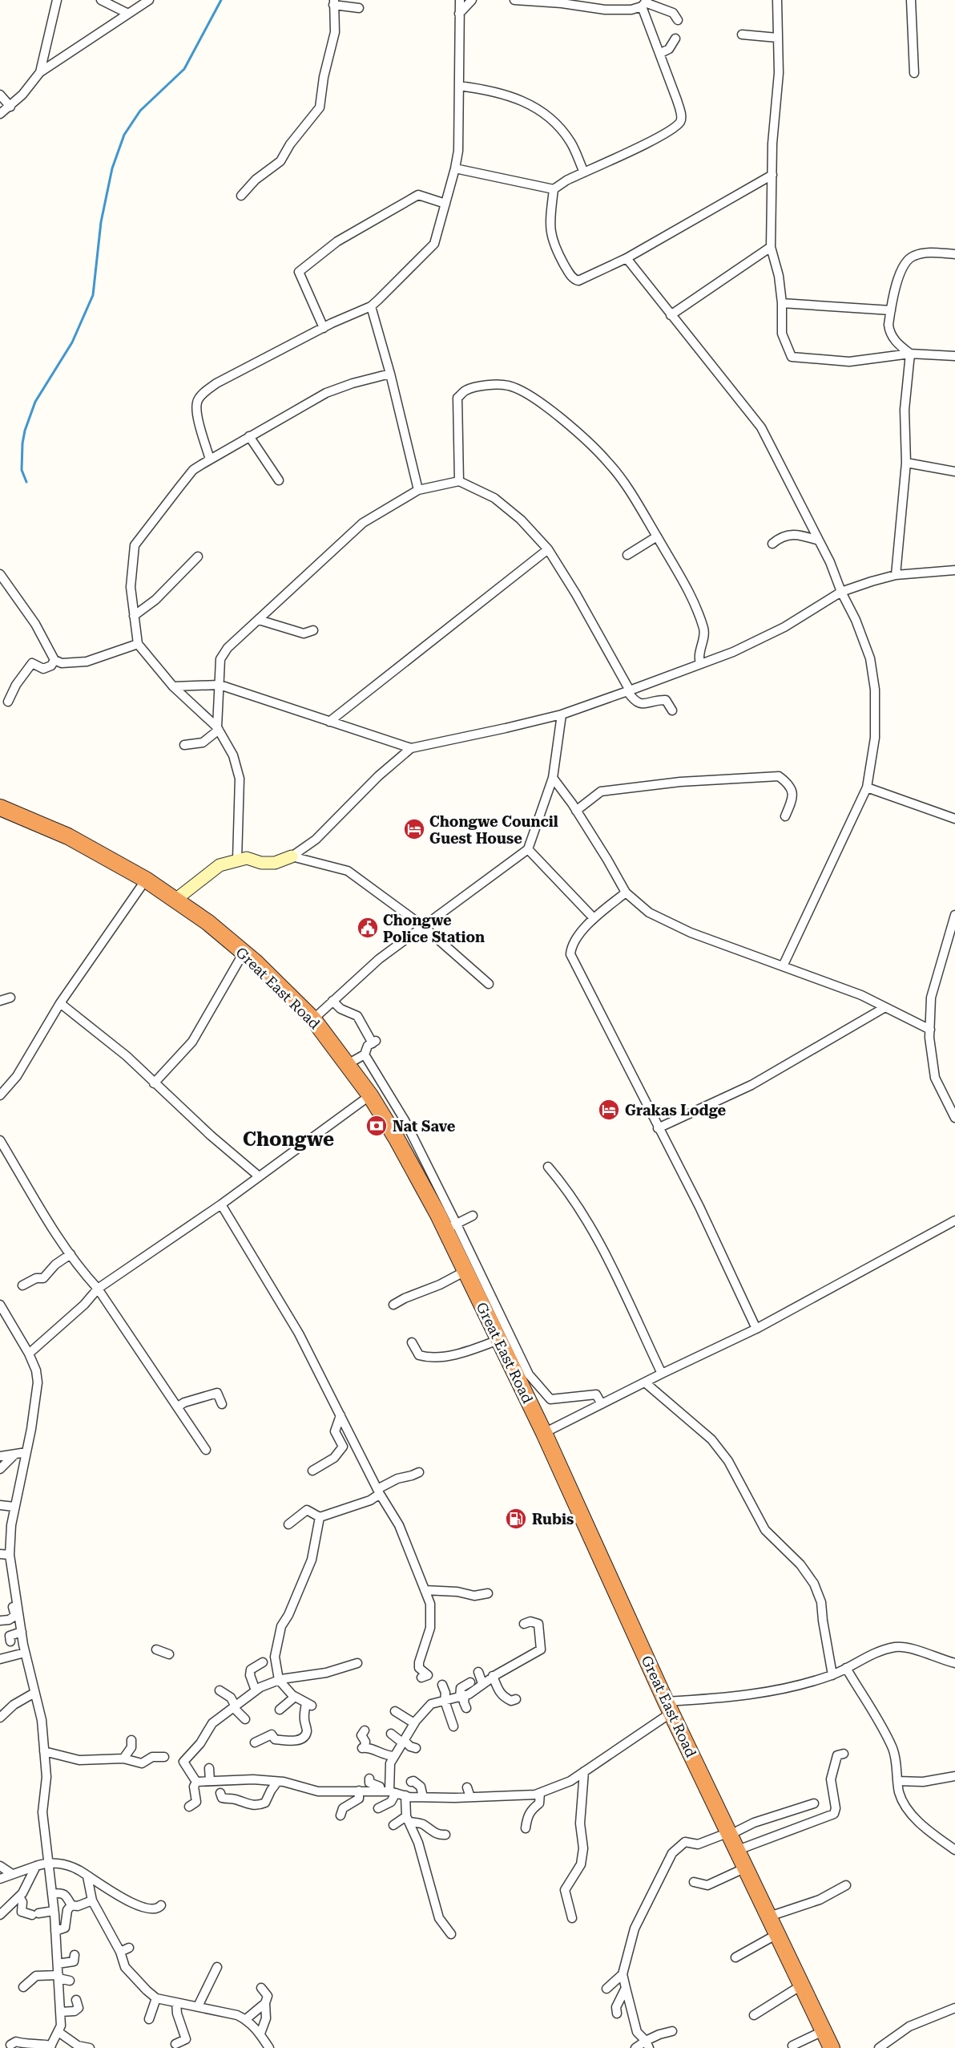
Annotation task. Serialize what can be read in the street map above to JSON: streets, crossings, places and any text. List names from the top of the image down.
{
  "streets": {
    "highway": ["Great East Road"]
  },
  "districts": ["Chongwe"],
  "places": {
    "hotel": ["Chongwe Council Guest House", "Grakas Lodge"],
    "public building": ["Chongwe Police Station"],
    "bank": ["Nat Save"],
    "fuel station": ["Rubis"]
  }
}
